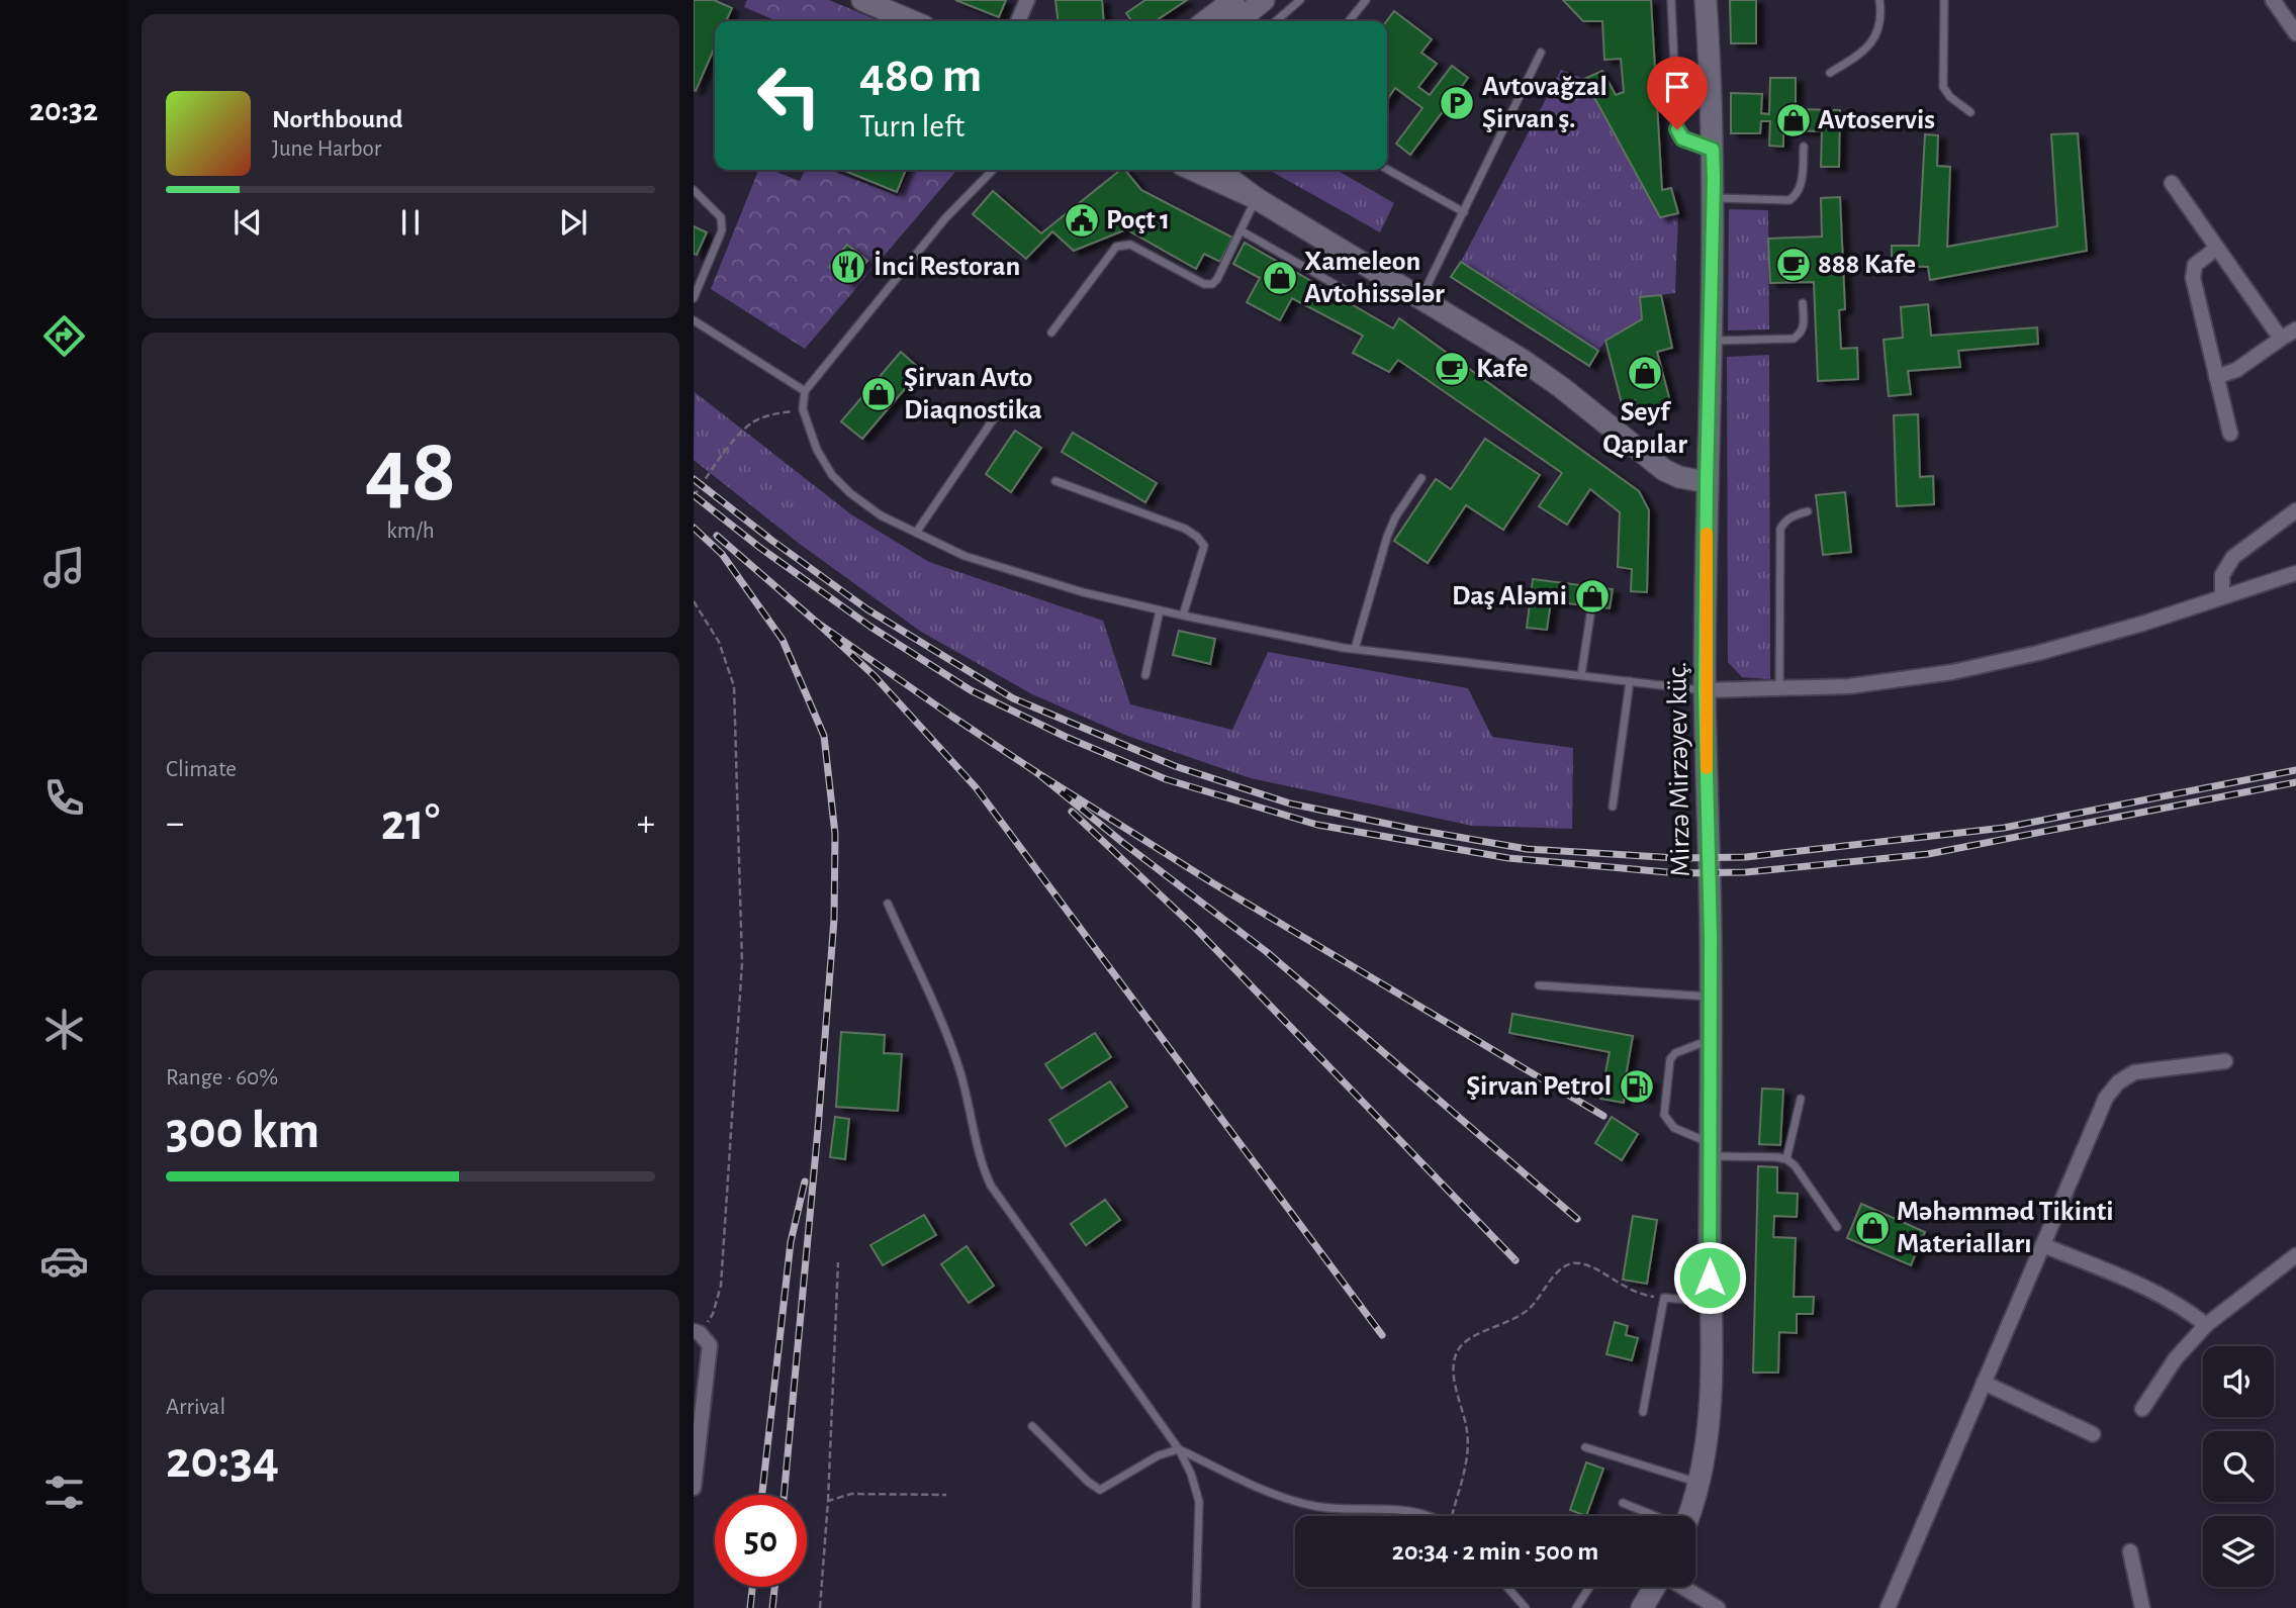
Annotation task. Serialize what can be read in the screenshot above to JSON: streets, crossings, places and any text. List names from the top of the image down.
{
  "streets": {
    "main road": ["Mirzə Mirzəyev küç."]
  },
  "places": {
    "parking": ["Avtovağzal Şirvan ş."],
    "shop": [
      "Avtoservis",
      "Xameleon Avtohissələr",
      "Seyf Qapılar",
      "Şirvan Avto Diaqnostika",
      "Daş Aləmi",
      "Məhəmməd Tikinti Materialları"
    ],
    "public building": ["Poçt 1"],
    "cafe": ["888 Kafe", "Kafe"],
    "restaurant": ["İnci Restoran"],
    "fuel station": ["Şirvan Petrol"]
  },
  "page": {
    "tabs": "20:32",
    "turn": ["480 m", "Turn left"],
    "song": ["Northbound", "June Harbor"],
    "tile": [
      ["48", "km/h"],
      "Climate",
      ["Range · 60%", "300 km"],
      ["Arrival", "20:34"]
    ],
    "heat": ["−", "21°", "+"],
    "limit": "50",
    "trip": "20:34 · 2 min · 500 m"
  }
}
